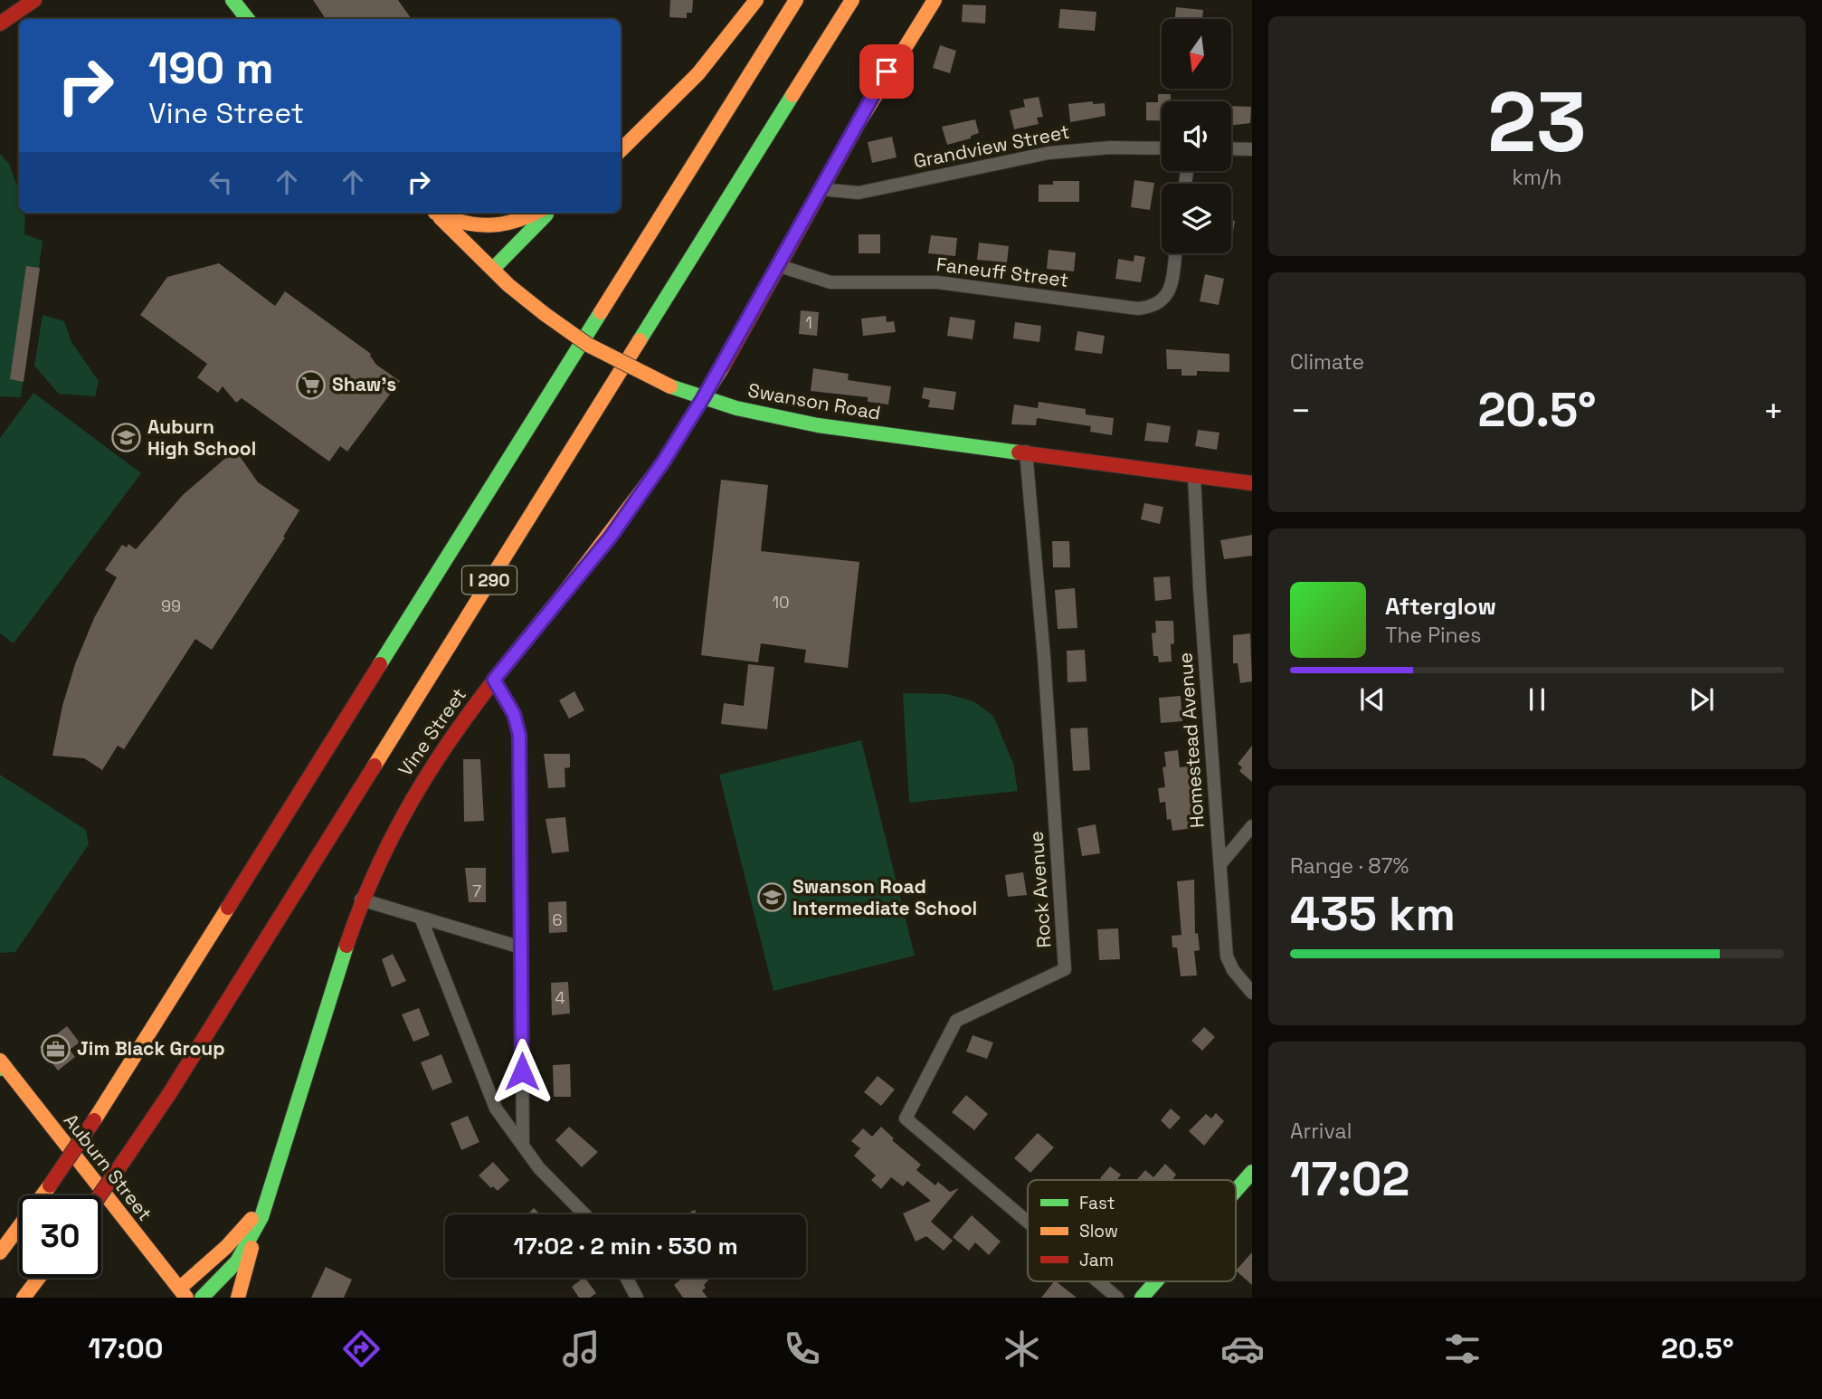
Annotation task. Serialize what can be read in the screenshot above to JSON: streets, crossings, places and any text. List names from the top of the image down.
{
  "streets": {
    "main road": [
      "Swanson Road",
      "I 290",
      "Vine Street",
      "Auburn Street"
    ],
    "street": [
      "Grandview Street",
      "Faneuff Street",
      "Homestead Avenue",
      "Rock Avenue"
    ]
  },
  "crossings": [
    ["Grandview Street", "Vine Street"],
    ["Faneuff Street", "Vine Street"],
    ["Swanson Road", "Vine Street"],
    ["Swanson Road", "Homestead Avenue"],
    ["Swanson Road", "Rock Avenue"],
    ["Vine Street", "Auburn Street"]
  ],
  "places": {
    "supermarket": ["Shaw's"],
    "school or university": ["Auburn High School", "Swanson Road Intermediate School"],
    "office": ["Jim Black Group"]
  },
  "house_numbers": [
    "1",
    "10",
    "99",
    "7",
    "6",
    "4"
  ],
  "legend": ["Fast", "Slow", "Jam"],
  "north": "bottom",
  "page": {
    "tile": [
      ["23", "km/h"],
      "Climate",
      ["Range · 87%", "435 km"],
      ["Arrival", "17:02"]
    ],
    "turn": ["190 m", "Vine Street"],
    "heat": ["−", "20.5°", "+"],
    "song": ["Afterglow", "The Pines"],
    "limit": "30",
    "trip": "17:02 · 2 min · 530 m",
    "tabs": ["17:00", "20.5°"]
  }
}
